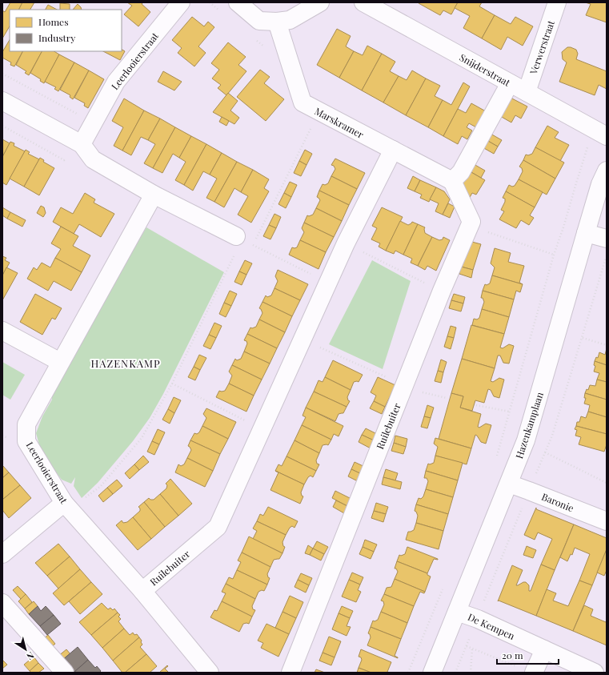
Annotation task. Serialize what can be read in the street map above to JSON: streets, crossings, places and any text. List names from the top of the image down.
{
  "streets": {
    "street": [
      "Verwerstraat",
      "Leerlooierstraat",
      "Snijderstraat",
      "Marskramer",
      "Hazenkamplaan",
      "Ruilebuiter",
      "Baronie",
      "De Kempen"
    ]
  },
  "crossings": [
    ["Verwerstraat", "Snijderstraat"],
    ["Leerlooierstraat", "Ruilebuiter"],
    ["Marskramer", "Ruilebuiter"],
    ["Hazenkamplaan", "Baronie"],
    ["Hazenkamplaan", "De Kempen"]
  ],
  "districts": ["HAZENKAMP"],
  "legend": ["Homes", "Industry"],
  "scale_bar": "20 m",
  "north": "bottom right"
}
